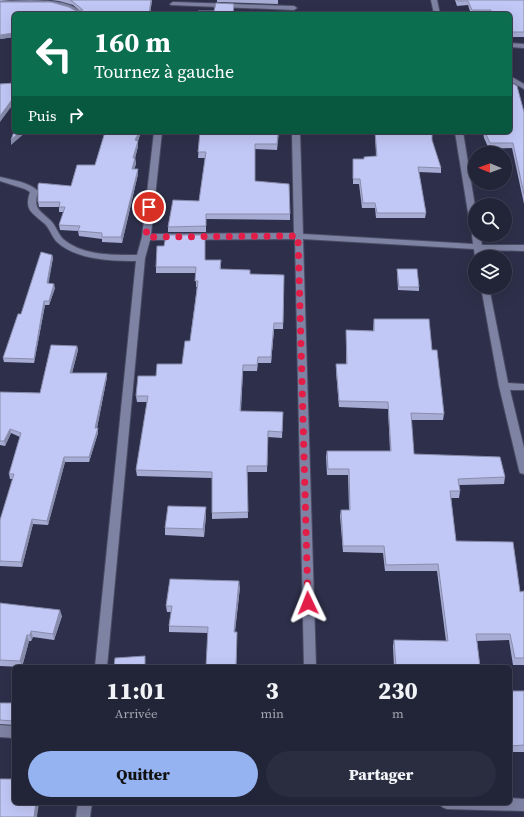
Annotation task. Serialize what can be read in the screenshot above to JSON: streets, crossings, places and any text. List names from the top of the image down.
{
  "north": "left",
  "page": {
    "turn": ["160 m", "Tournez à gauche"],
    "then": "Puis",
    "eta": [
      "11:01",
      "Arrivée",
      "3",
      "min",
      "230",
      "m"
    ],
    "buttons": ["Quitter", "Partager"]
  }
}
